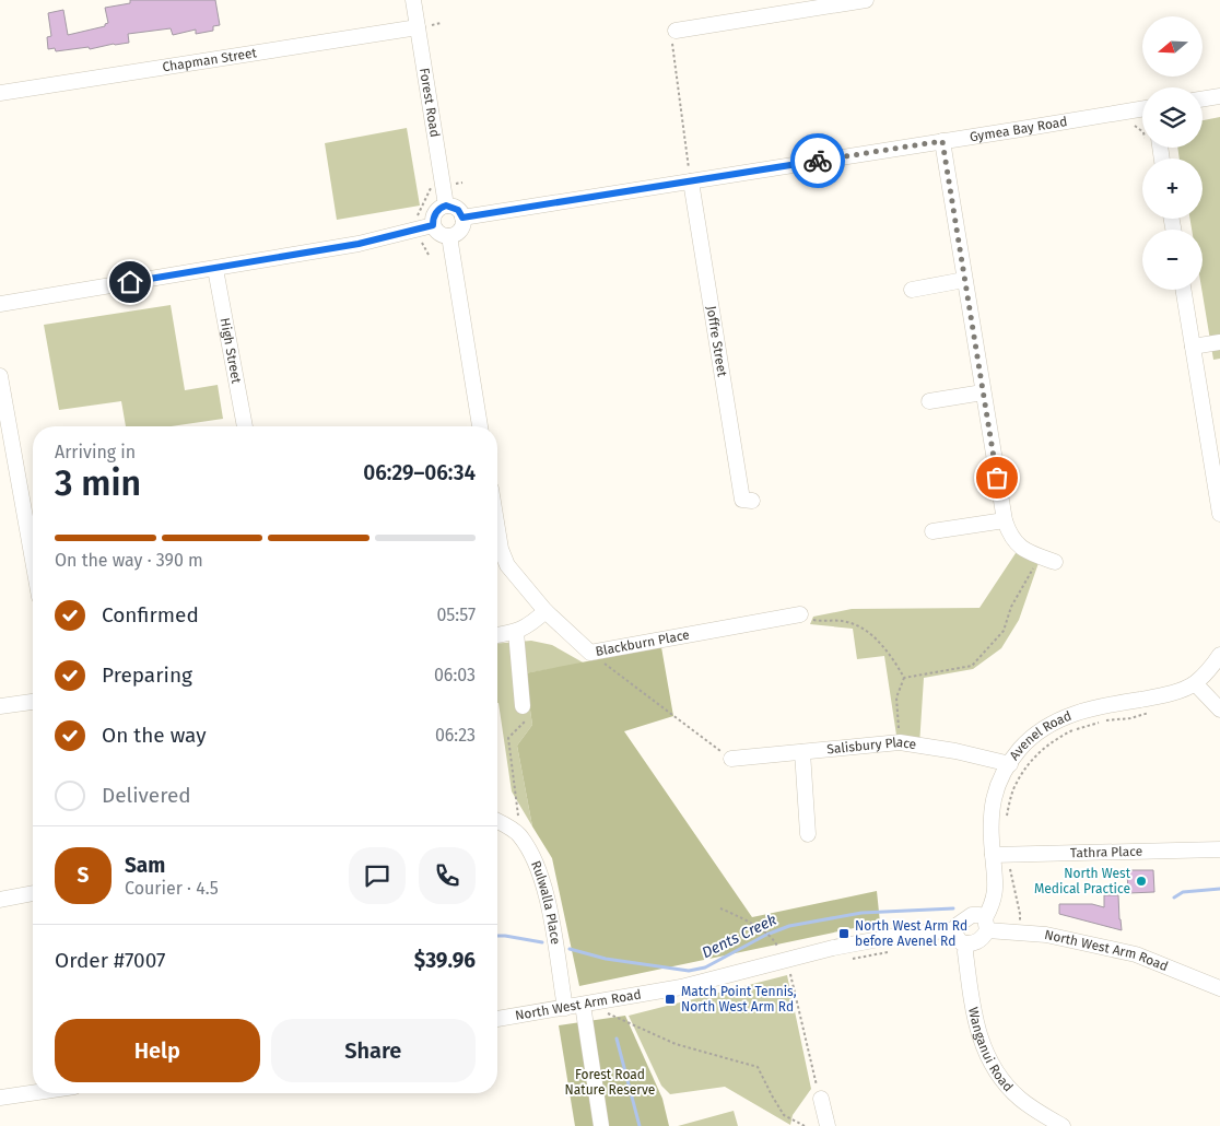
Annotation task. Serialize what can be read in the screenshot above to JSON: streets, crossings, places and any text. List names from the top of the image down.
{
  "streets": {
    "street": [
      "Chapman Street",
      "Forest Road",
      "Gymea Bay Road",
      "Joffre Street",
      "High Street",
      "Blackburn Place",
      "Avenel Road",
      "Salisbury Place",
      "Tathra Place",
      "Rulwalla Place",
      "North West Arm Road",
      "Wanganui Road"
    ]
  },
  "crossings": [
    ["Chapman Street", "Forest Road"],
    ["Forest Road", "Gymea Bay Road"],
    ["Gymea Bay Road", "Joffre Street"],
    ["Avenel Road", "Salisbury Place"],
    ["Avenel Road", "Tathra Place"],
    ["Avenel Road", "North West Arm Road"],
    ["Avenel Road", "Wanganui Road"],
    ["Rulwalla Place", "North West Arm Road"],
    ["North West Arm Road", "Wanganui Road"]
  ],
  "water": ["Dents Creek"],
  "parks": ["Forest Road Nature Reserve"],
  "places": {
    "other": ["North West Medical Practice"],
    "transit": ["North West Arm Rd before Avenel Rd", "Match Point Tennis, North West Arm Rd"]
  },
  "north": "left",
  "page": {
    "map_buttons": ["+", "−"],
    "heading": ["3 min", "Arriving in", "06:29–06:34"],
    "panel": [
      "Sam",
      "Courier · 4.5",
      "Order #7007",
      "$39.96"
    ],
    "bar": "On the way · 390 m",
    "list": [
      ["Confirmed", "05:57"],
      ["Preparing", "06:03"],
      ["On the way", "06:23"],
      "Delivered"
    ],
    "round": "S",
    "buttons": ["Help", "Share"]
  }
}
